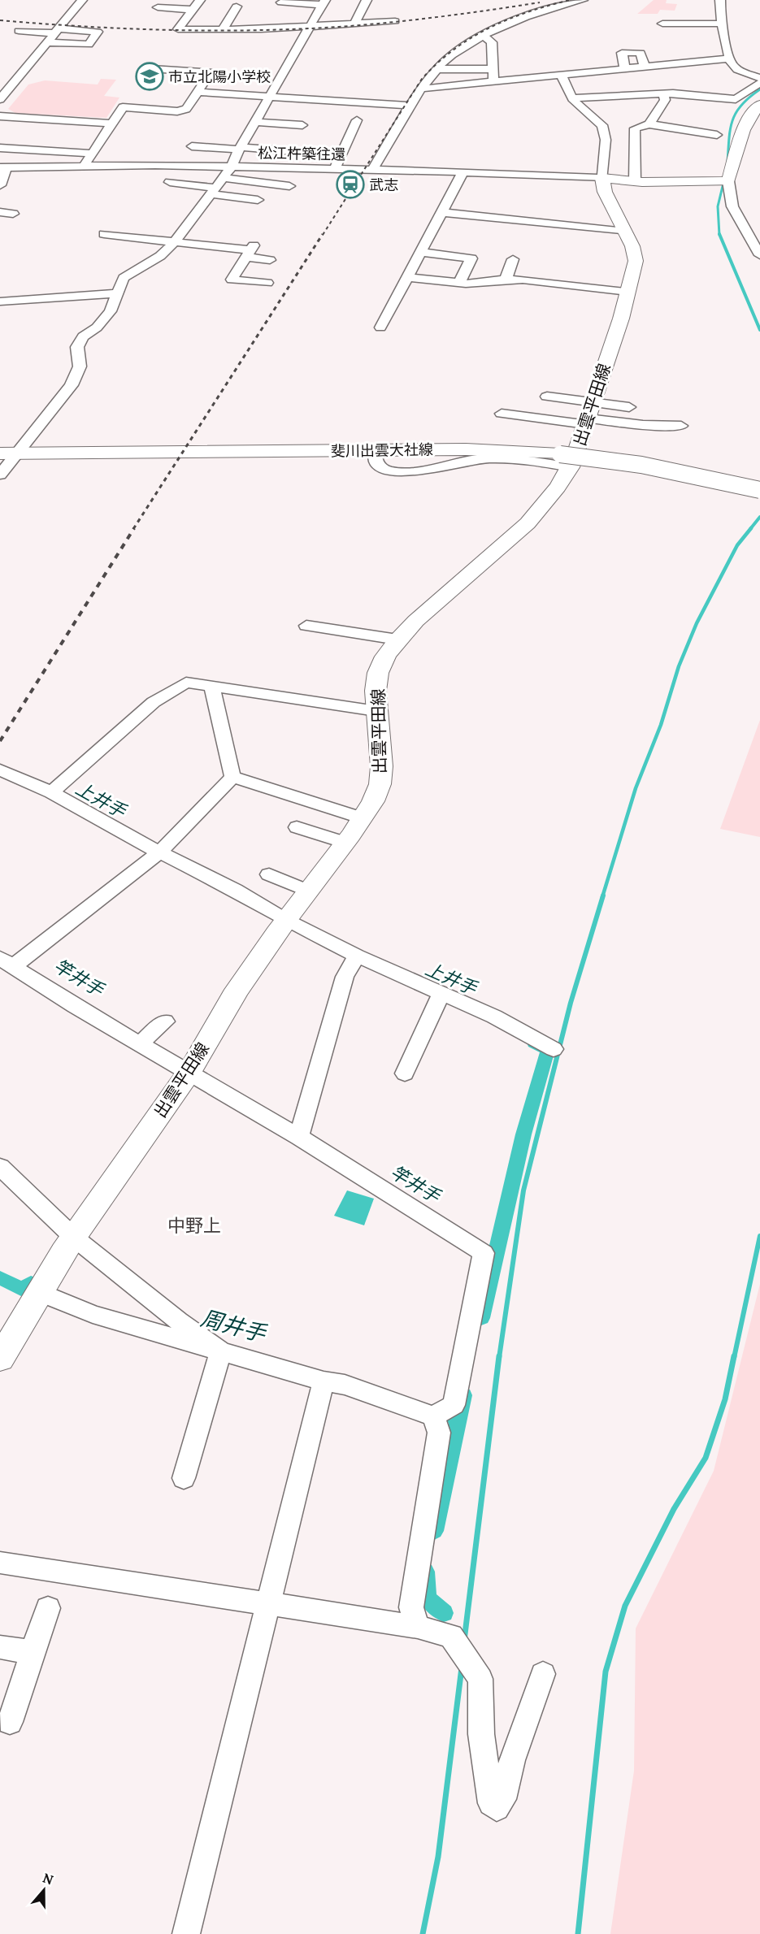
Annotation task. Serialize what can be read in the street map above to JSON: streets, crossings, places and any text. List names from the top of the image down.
{
  "streets": {
    "main road": ["出雲平田線", "斐川出雲大社線"],
    "street": ["松江杵築往還"]
  },
  "crossings": [
    ["松江杵築往還", "出雲平田線"],
    ["出雲平田線", "斐川出雲大社線"]
  ],
  "districts": ["中野上"],
  "water": ["上井手", "竿井手", "周井手"],
  "places": {
    "school or university": ["市立北陽小学校"],
    "station": ["武志"]
  },
  "north": "top"
}
